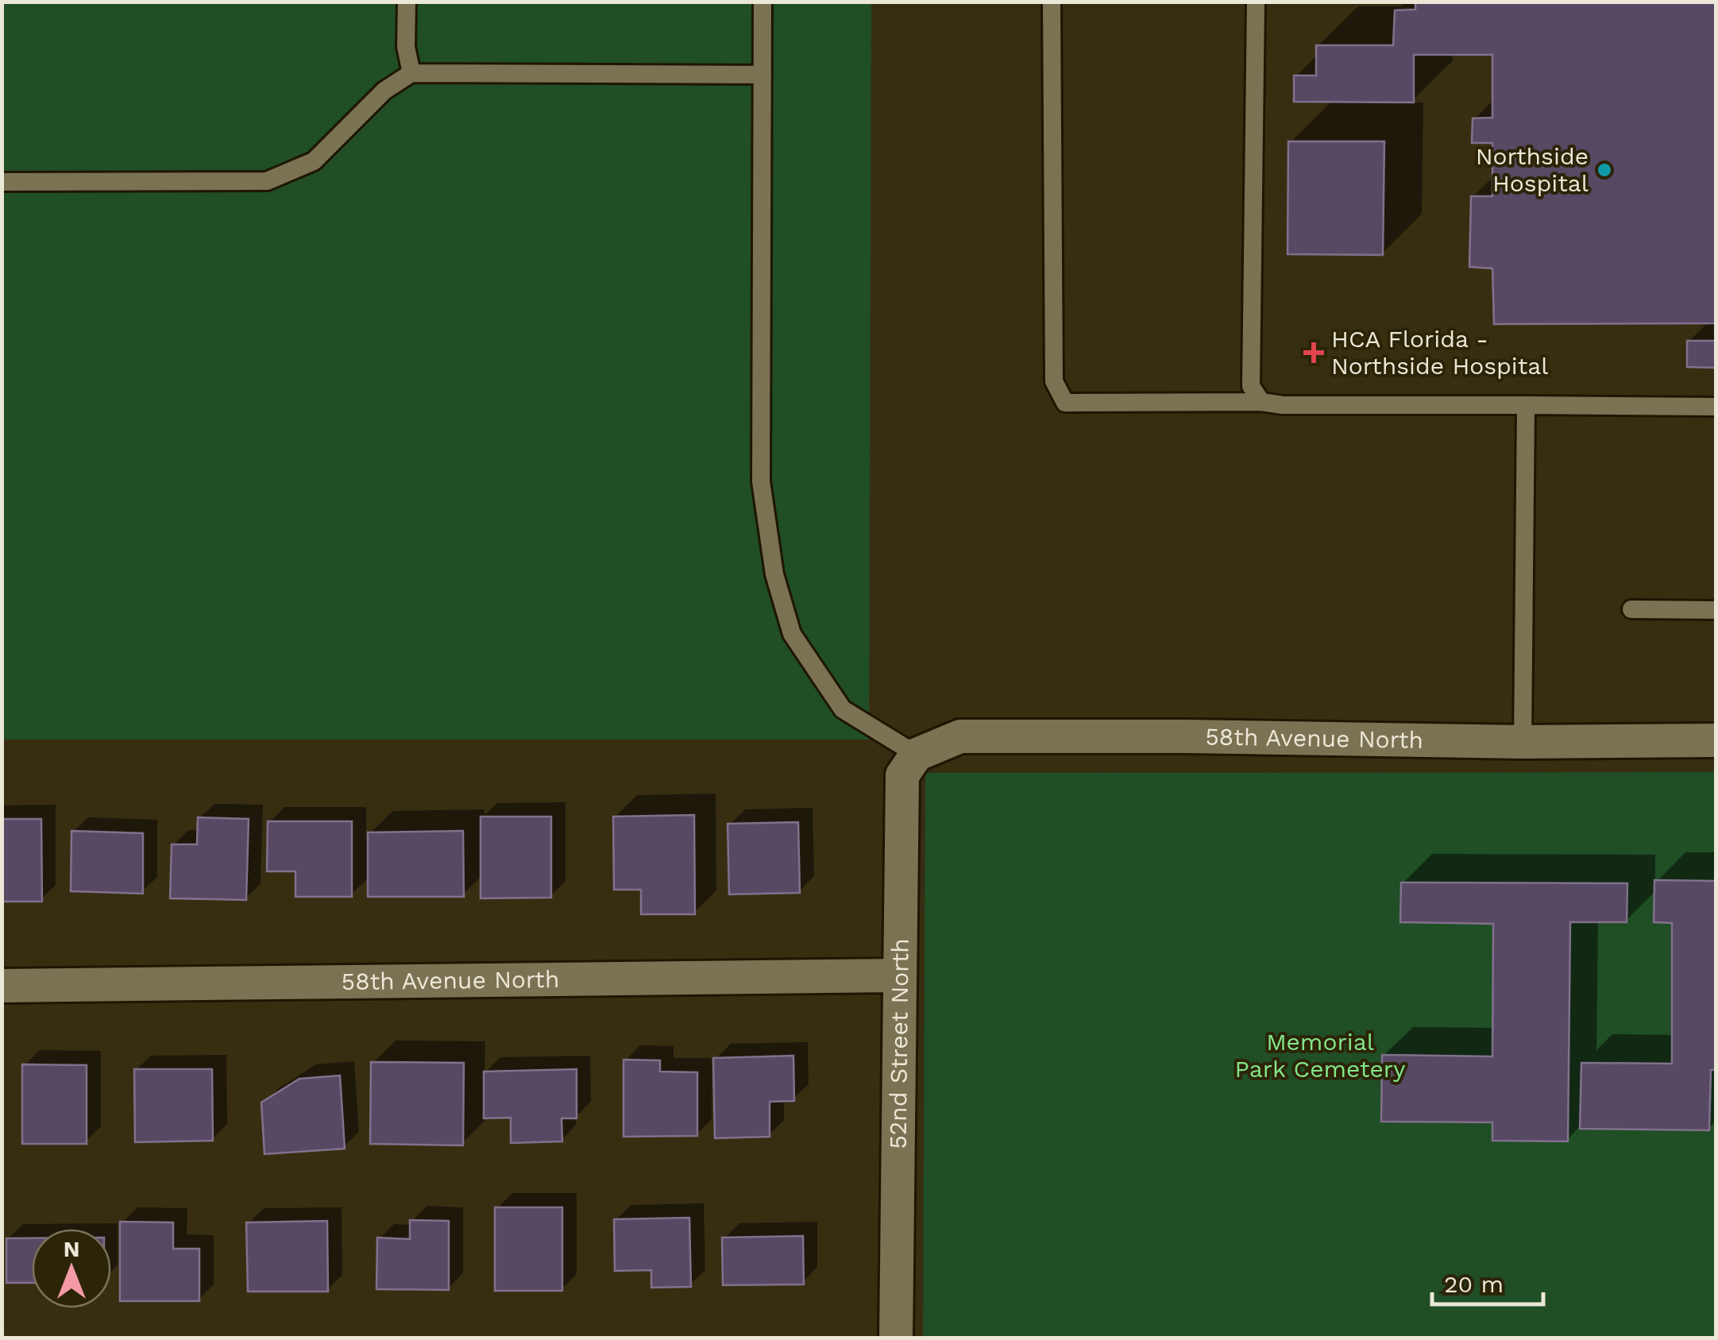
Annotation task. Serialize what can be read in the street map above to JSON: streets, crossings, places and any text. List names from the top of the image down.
{
  "streets": {
    "street": ["58th Avenue North", "52nd Street North"]
  },
  "crossings": [
    ["58th Avenue North", "52nd Street North"]
  ],
  "parks": ["Memorial Park Cemetery"],
  "places": {
    "other": ["Northside Hospital"],
    "health": ["HCA Florida - Northside Hospital"]
  },
  "scale_bar": "20 m",
  "north": "top"
}
